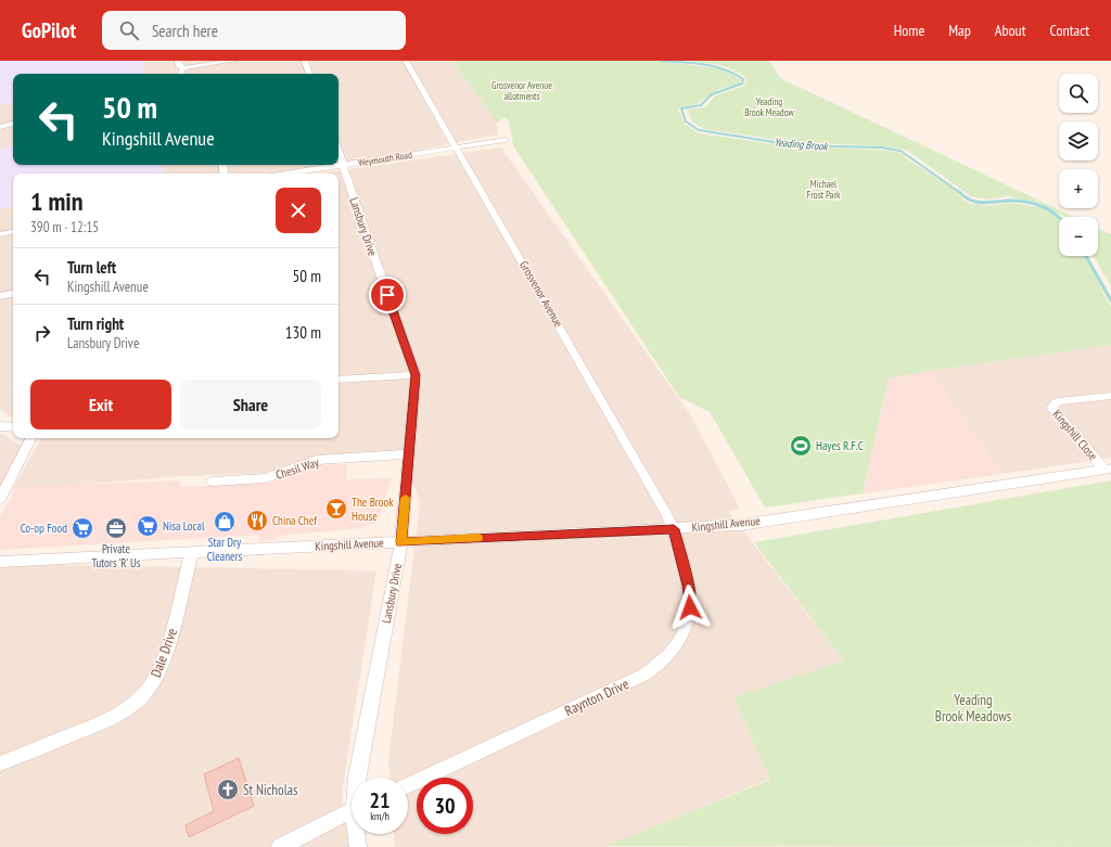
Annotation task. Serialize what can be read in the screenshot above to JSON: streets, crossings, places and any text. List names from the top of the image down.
{
  "streets": {
    "street": [
      "Weymouth Road",
      "Lansbury Drive",
      "Grosvenor Avenue",
      "Kingshill Close",
      "Chesil Way",
      "Kingshill Avenue",
      "Dale Drive",
      "Raynton Drive"
    ]
  },
  "crossings": [
    ["Weymouth Road", "Lansbury Drive"],
    ["Weymouth Road", "Grosvenor Avenue"],
    ["Lansbury Drive", "Chesil Way"],
    ["Lansbury Drive", "Kingshill Avenue"],
    ["Grosvenor Avenue", "Kingshill Avenue"],
    ["Grosvenor Avenue", "Raynton Drive"],
    ["Kingshill Close", "Kingshill Avenue"],
    ["Kingshill Avenue", "Dale Drive"],
    ["Kingshill Avenue", "Raynton Drive"]
  ],
  "water": ["Yeading Brook"],
  "parks": [
    "Grosvenor Avenue allotments",
    "Yeading Brook Meadow",
    "Michael Frost Park",
    "Yeading Brook Meadows"
  ],
  "places": {
    "sports": ["Hayes R.F.C"],
    "bar": ["The Brook House"],
    "restaurant": ["China Chef"],
    "shop": ["Star Dry Cleaners"],
    "supermarket": ["Nisa Local", "Co-op Food"],
    "office": ["Private Tutors 'R' Us"],
    "church": ["St Nicholas"]
  },
  "page": {
    "header": "GoPilot",
    "search": "Search here",
    "nav": [
      "Home",
      "Map",
      "About",
      "Contact"
    ],
    "map_buttons": ["+", "−"],
    "turn": ["50 m", "Kingshill Avenue"],
    "heading": ["1 min", "390 m · 12:15"],
    "list": [
      {
        "name": "Turn left",
        "note": "Kingshill Avenue",
        "value": "50 m"
      },
      {
        "name": "Turn right",
        "note": "Lansbury Drive",
        "value": "130 m"
      }
    ],
    "buttons": ["Exit", "Share"],
    "speed": "21 km/h",
    "limit": "30"
  }
}
